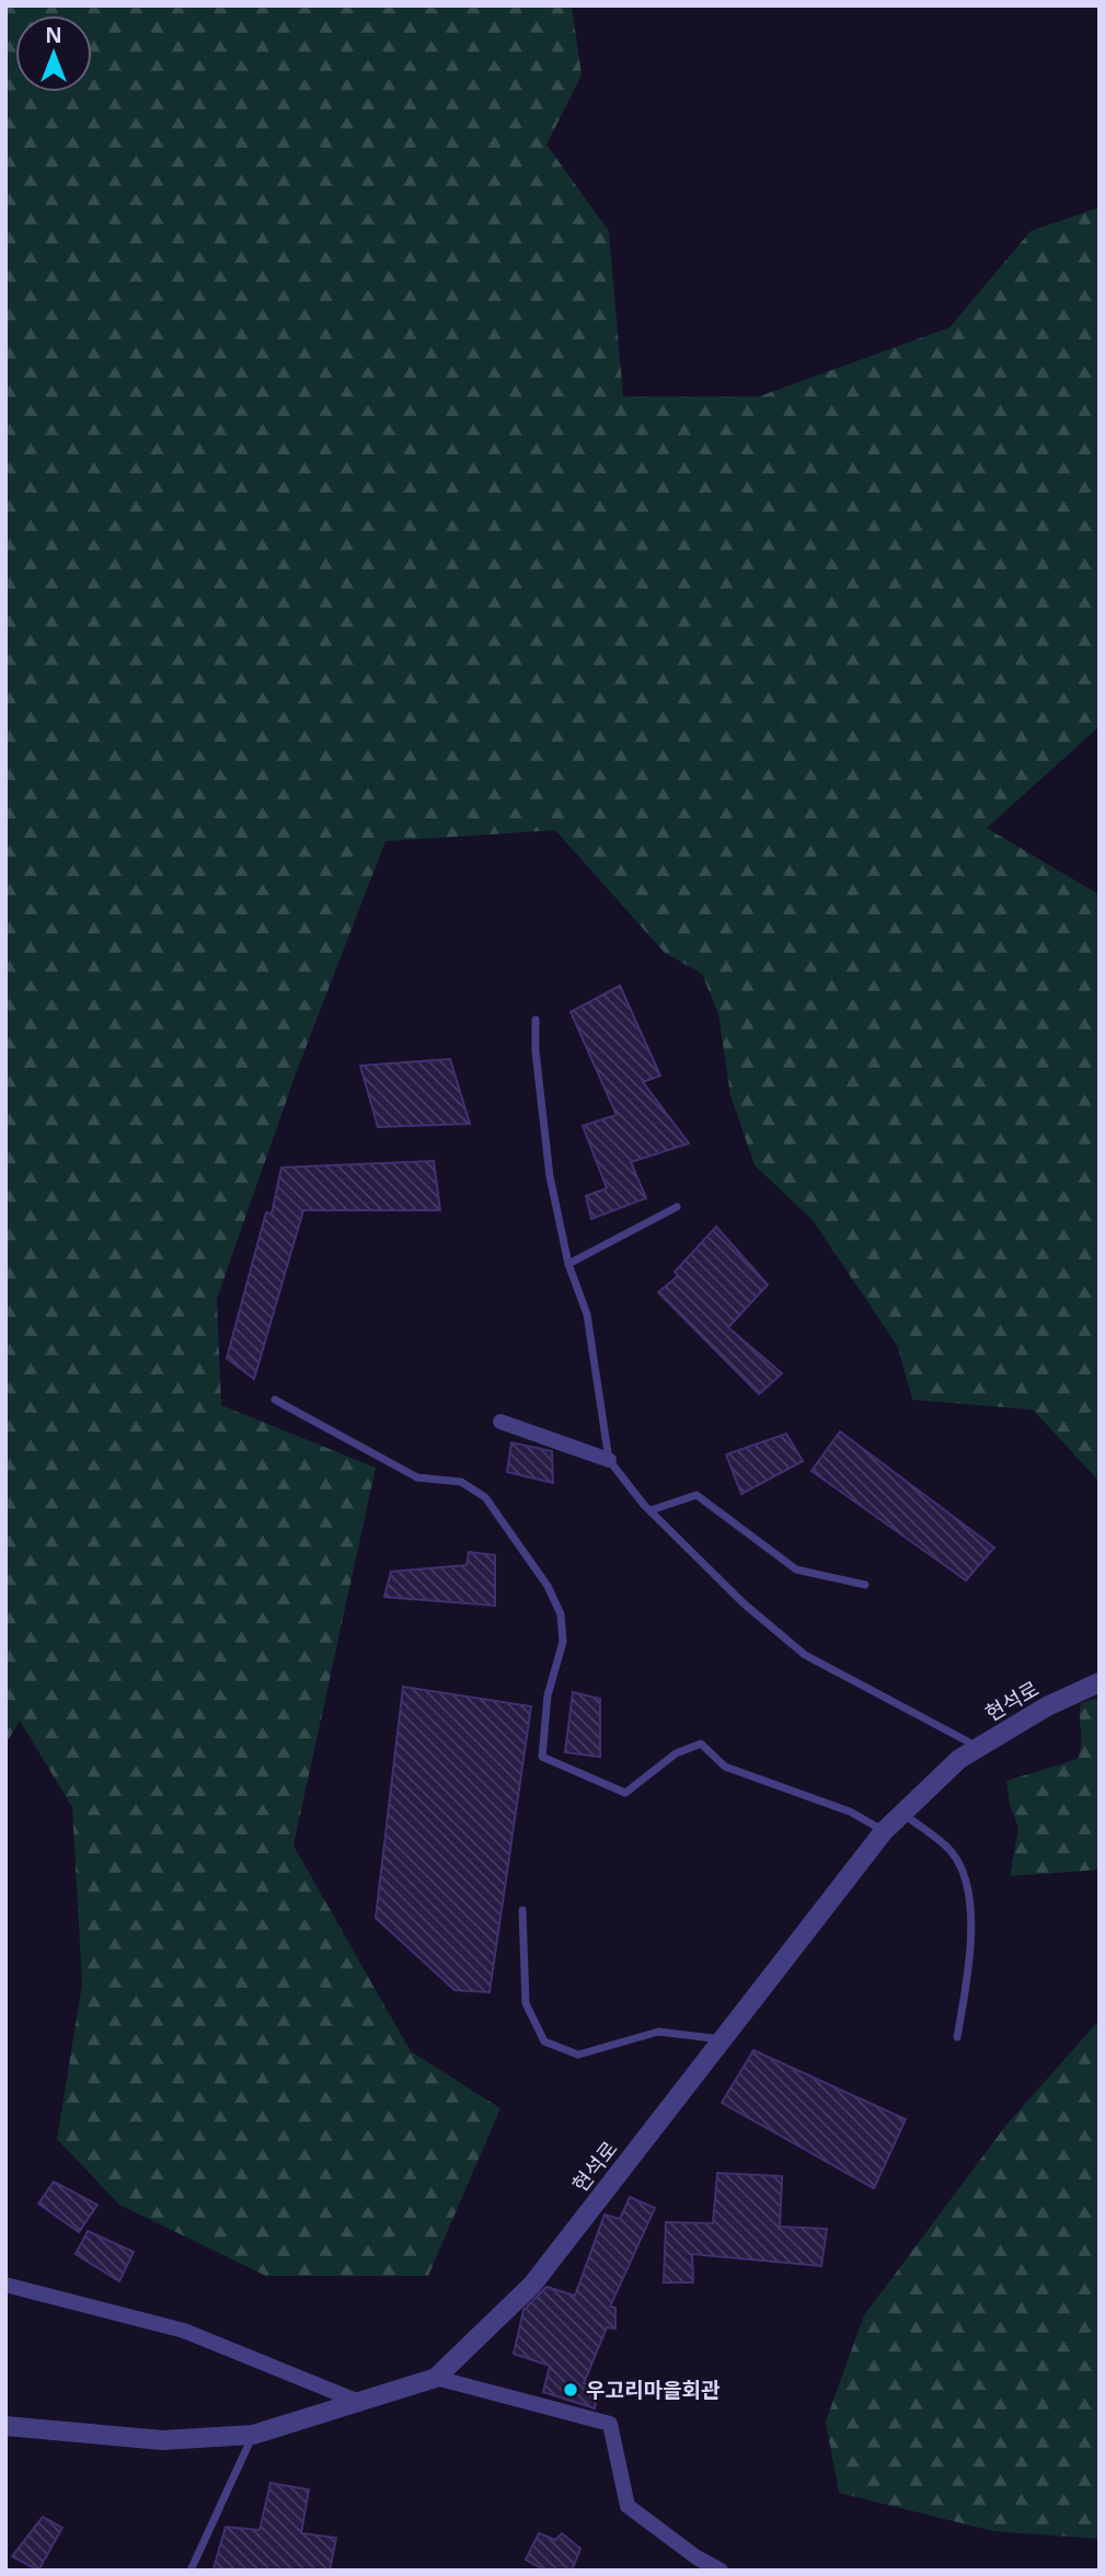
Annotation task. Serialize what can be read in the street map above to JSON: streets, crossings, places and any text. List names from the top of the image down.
{
  "streets": {
    "street": ["현석로"]
  },
  "places": ["우고리마을회관"],
  "north": "top"
}
